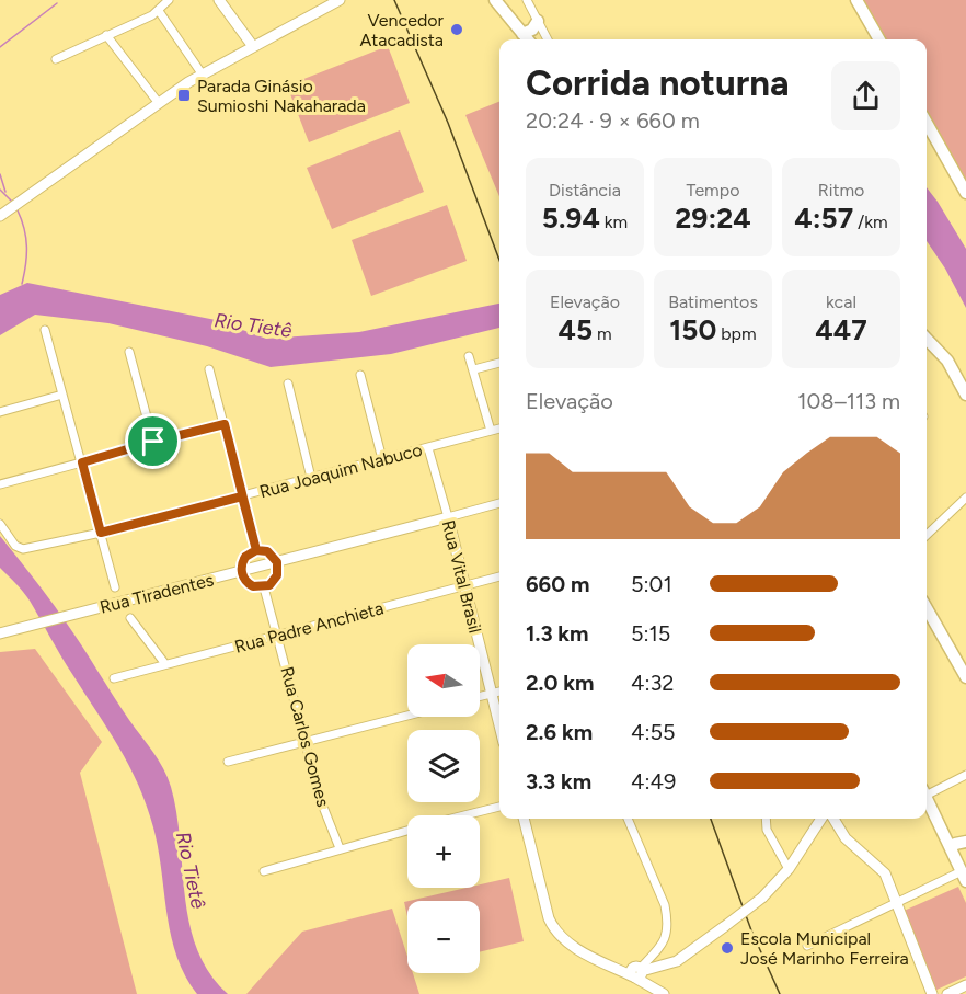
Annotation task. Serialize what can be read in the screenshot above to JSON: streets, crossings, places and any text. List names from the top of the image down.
{
  "streets": {
    "street": [
      "Rua Joaquim Nabuco",
      "Rua Vital Brasil",
      "Rua Tiradentes",
      "Rua Padre Anchieta",
      "Rua Carlos Gomes"
    ]
  },
  "crossings": [
    ["Rua Joaquim Nabuco", "Rua Vital Brasil"],
    ["Rua Vital Brasil", "Rua Tiradentes"],
    ["Rua Vital Brasil", "Rua Padre Anchieta"],
    ["Rua Padre Anchieta", "Rua Carlos Gomes"]
  ],
  "water": ["Rio Tietê"],
  "places": {
    "other": ["Vencedor Atacadista", "Escola Municipal José Marinho Ferreira"],
    "transit": ["Parada Ginásio Sumioshi Nakaharada"]
  },
  "north": "left",
  "page": {
    "heading": ["Corrida noturna", "20:24 · 9 × 660 m"],
    "stats": [
      ["Distância", "5.94 km"],
      ["Tempo", "29:24"],
      ["Ritmo", "4:57 /km"],
      ["Elevação", "45 m"],
      ["Batimentos", "150 bpm"],
      ["kcal", "447"]
    ],
    "chart": ["Elevação", "108–113 m"],
    "list": [
      {
        "name": "660 m",
        "note": "5:01"
      },
      {
        "name": "1.3 km",
        "note": "5:15"
      },
      {
        "name": "2.0 km",
        "note": "4:32"
      },
      {
        "name": "2.6 km",
        "note": "4:55"
      },
      {
        "name": "3.3 km",
        "note": "4:49"
      }
    ],
    "map_buttons": ["+", "−"]
  }
}
